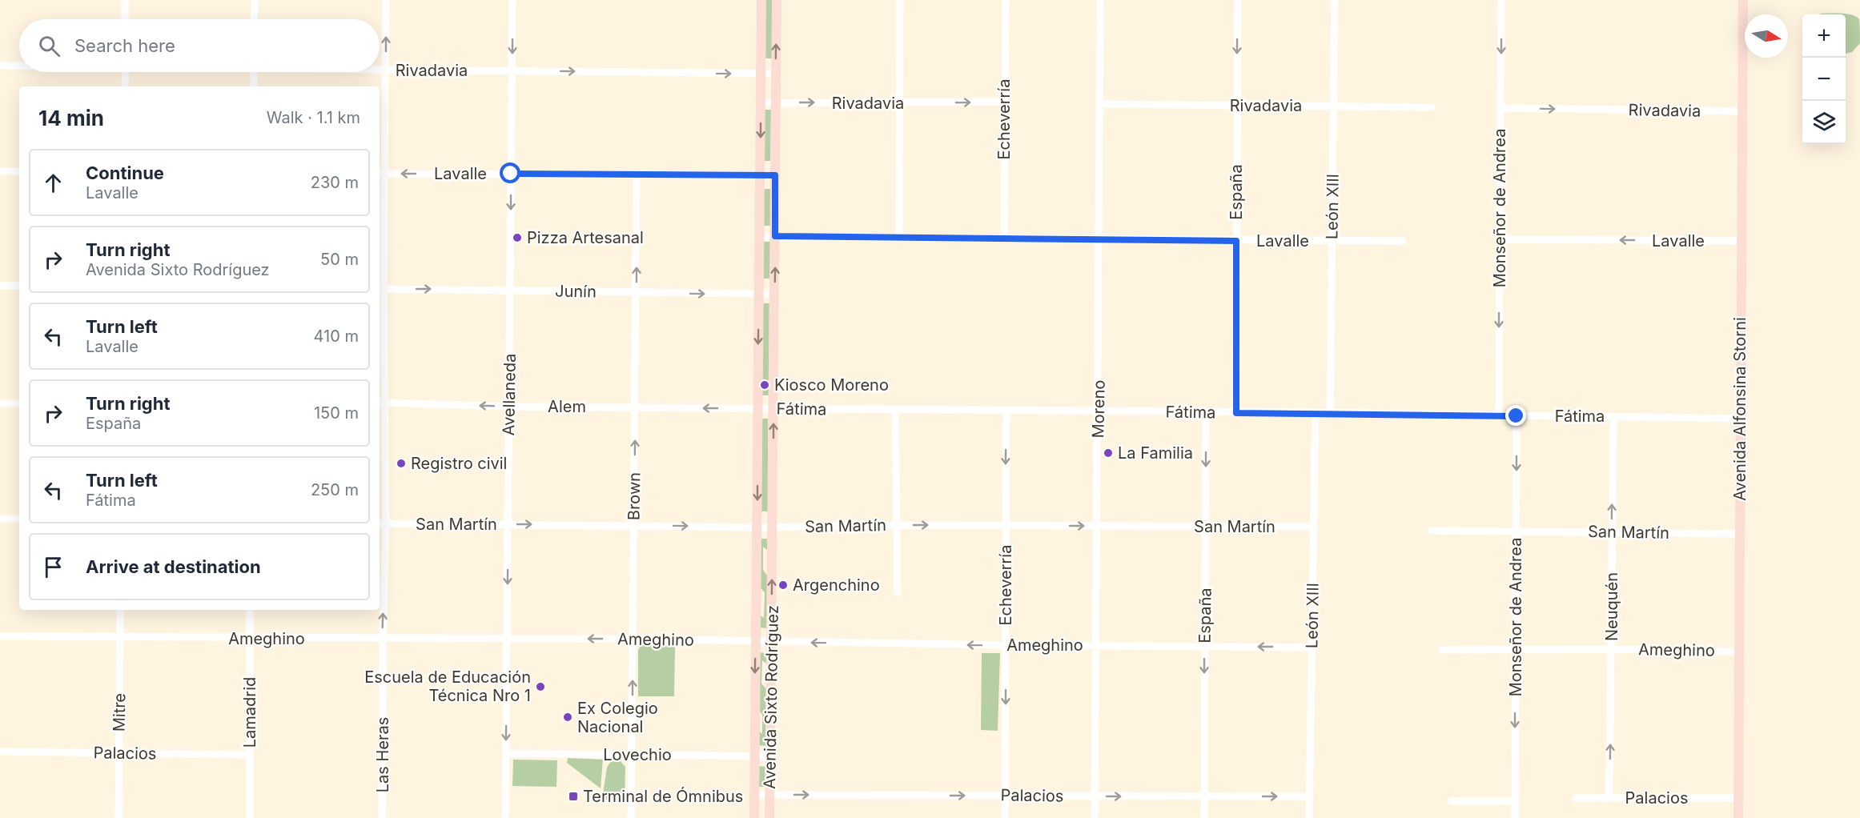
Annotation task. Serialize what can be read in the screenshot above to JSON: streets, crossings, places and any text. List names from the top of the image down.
{
  "streets": {
    "main road": ["Avenida Alfonsina Storni", "Avenida Sixto Rodríguez"],
    "street": [
      "Rivadavia",
      "Echeverría",
      "Lavalle",
      "España",
      "León XIII",
      "Monseñor de Andrea",
      "Junín",
      "Avellaneda",
      "Alem",
      "Fátima",
      "Moreno",
      "Brown",
      "San Martín",
      "Neuquén",
      "Ameghino",
      "Mitre",
      "Lamadrid",
      "Palacios",
      "Las Heras",
      "Lovechio"
    ]
  },
  "crossings": [
    ["Rivadavia", "Echeverría"],
    ["Rivadavia", "España"],
    ["Rivadavia", "León XIII"],
    ["Rivadavia", "Monseñor de Andrea"],
    ["Rivadavia", "Avellaneda"],
    ["Rivadavia", "Moreno"],
    ["Rivadavia", "Avenida Alfonsina Storni"],
    ["Rivadavia", "Avenida Sixto Rodríguez"],
    ["Rivadavia", "Las Heras"],
    ["Echeverría", "Lavalle"],
    ["Echeverría", "Fátima"],
    ["Echeverría", "San Martín"],
    ["Echeverría", "Ameghino"],
    ["Echeverría", "Palacios"],
    ["Lavalle", "España"],
    ["Lavalle", "León XIII"],
    ["Lavalle", "Monseñor de Andrea"],
    ["Lavalle", "Avellaneda"],
    ["Lavalle", "Moreno"],
    ["Lavalle", "Avenida Alfonsina Storni"],
    ["Lavalle", "Brown"],
    ["Lavalle", "Avenida Sixto Rodríguez"],
    ["Lavalle", "Las Heras"],
    ["España", "Fátima"],
    ["España", "San Martín"],
    ["España", "Ameghino"],
    ["España", "Palacios"],
    ["León XIII", "Fátima"],
    ["León XIII", "San Martín"],
    ["León XIII", "Ameghino"],
    ["León XIII", "Palacios"],
    ["Monseñor de Andrea", "Fátima"],
    ["Monseñor de Andrea", "San Martín"],
    ["Monseñor de Andrea", "Ameghino"],
    ["Junín", "Avellaneda"],
    ["Junín", "Brown"],
    ["Junín", "Avenida Sixto Rodríguez"],
    ["Junín", "Las Heras"],
    ["Avellaneda", "Alem"],
    ["Avellaneda", "San Martín"],
    ["Avellaneda", "Ameghino"],
    ["Avellaneda", "Lovechio"],
    ["Alem", "Fátima"],
    ["Alem", "Brown"],
    ["Alem", "Avenida Sixto Rodríguez"],
    ["Alem", "Las Heras"],
    ["Fátima", "Moreno"],
    ["Fátima", "Avenida Alfonsina Storni"],
    ["Fátima", "Neuquén"],
    ["Fátima", "Avenida Sixto Rodríguez"],
    ["Moreno", "San Martín"],
    ["Moreno", "Ameghino"],
    ["Moreno", "Palacios"],
    ["Avenida Alfonsina Storni", "San Martín"],
    ["Avenida Alfonsina Storni", "Ameghino"],
    ["Avenida Alfonsina Storni", "Palacios"],
    ["Brown", "San Martín"],
    ["Brown", "Ameghino"],
    ["Brown", "Lovechio"],
    ["San Martín", "Neuquén"],
    ["San Martín", "Avenida Sixto Rodríguez"],
    ["San Martín", "Las Heras"],
    ["Neuquén", "Ameghino"],
    ["Neuquén", "Palacios"],
    ["Ameghino", "Avenida Sixto Rodríguez"],
    ["Ameghino", "Mitre"],
    ["Ameghino", "Lamadrid"],
    ["Ameghino", "Las Heras"],
    ["Avenida Sixto Rodríguez", "Palacios"],
    ["Avenida Sixto Rodríguez", "Lovechio"],
    ["Mitre", "Palacios"],
    ["Lamadrid", "Palacios"]
  ],
  "one_way": [
    "Rivadavia",
    "Echeverría",
    "España",
    "Monseñor de Andrea",
    "Junín",
    "Avellaneda",
    "Alem",
    "Brown",
    "San Martín",
    "Neuquén",
    "Palacios"
  ],
  "places": {
    "other": [
      "Pizza Artesanal",
      "Kiosco Moreno",
      "La Familia",
      "Registro civil",
      "Argenchino",
      "Escuela de Educación Técnica Nro 1",
      "Ex Colegio Nacional"
    ],
    "transit": ["Terminal de Ómnibus"]
  },
  "north": "right",
  "page": {
    "map_buttons": ["+", "−"],
    "search": "Search here",
    "heading": ["14 min", "Walk · 1.1 km"],
    "list": [
      ["Continue", "Lavalle", "230 m"],
      ["Turn right", "Avenida Sixto Rodríguez", "50 m"],
      ["Turn left", "Lavalle", "410 m"],
      ["Turn right", "España", "150 m"],
      ["Turn left", "Fátima", "250 m"],
      "Arrive at destination"
    ]
  }
}
